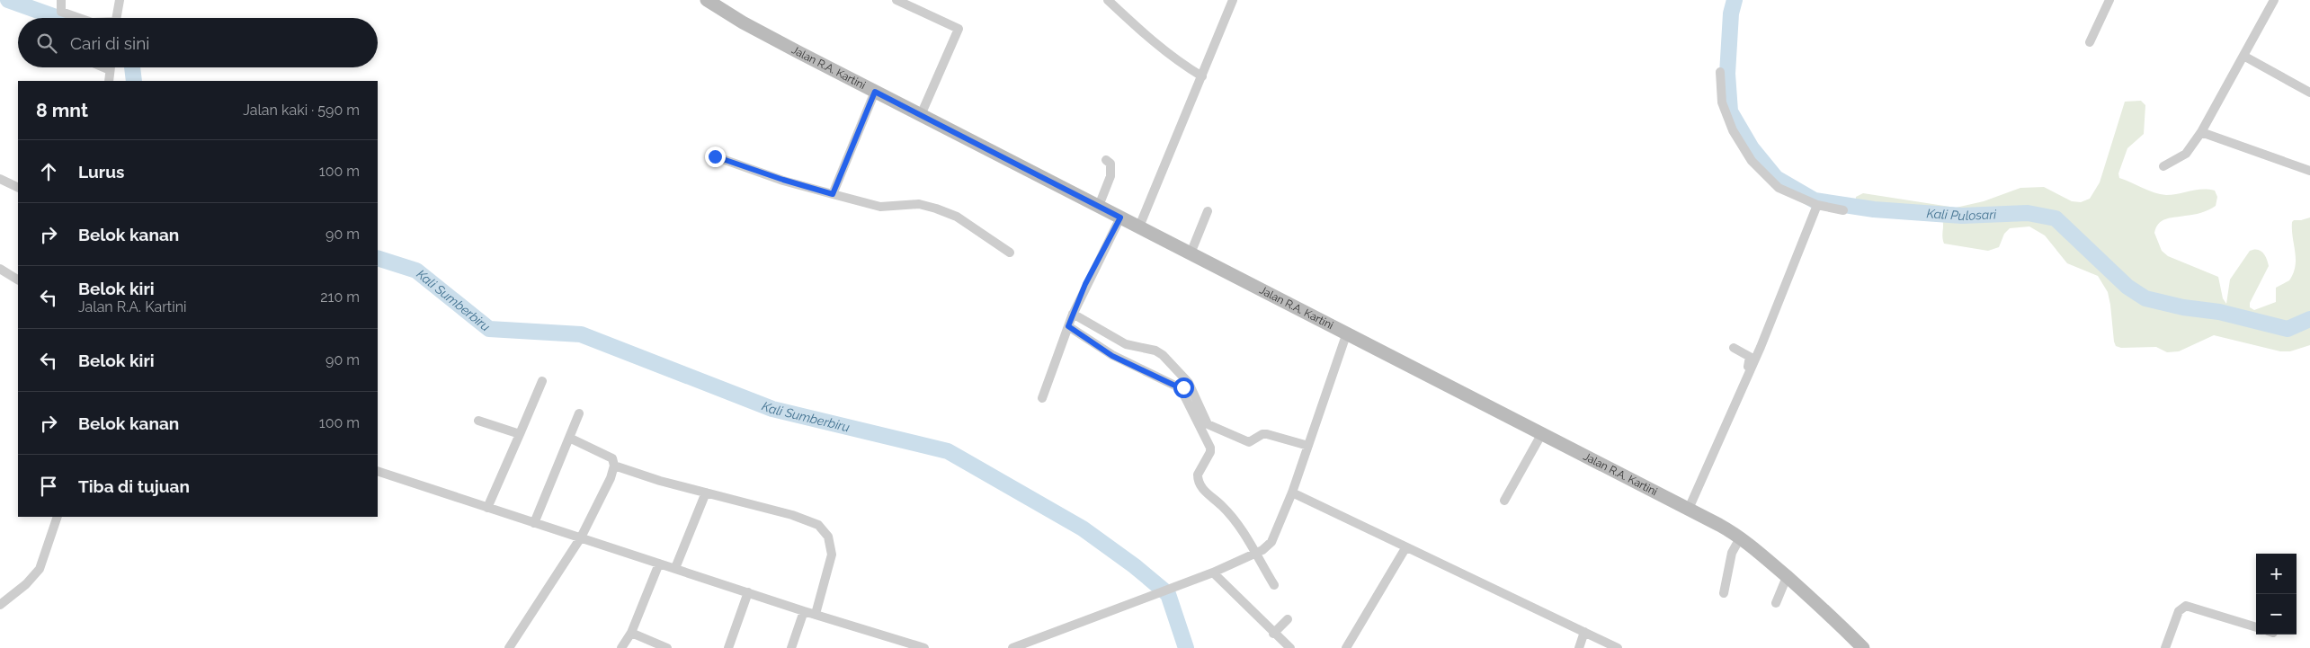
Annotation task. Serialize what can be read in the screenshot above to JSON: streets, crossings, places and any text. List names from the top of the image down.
{
  "streets": {
    "main road": ["Jalan R.A. Kartini"]
  },
  "water": ["Kali Pulosari", "Kali Sumberbiru"],
  "page": {
    "search": "Cari di sini",
    "heading": ["8 mnt", "Jalan kaki · 590 m"],
    "list": [
      ["Lurus", "100 m"],
      ["Belok kanan", "90 m"],
      ["Belok kiri", "Jalan R.A. Kartini", "210 m"],
      ["Belok kiri", "90 m"],
      ["Belok kanan", "100 m"],
      "Tiba di tujuan"
    ],
    "map_buttons": ["+", "−"]
  }
}
